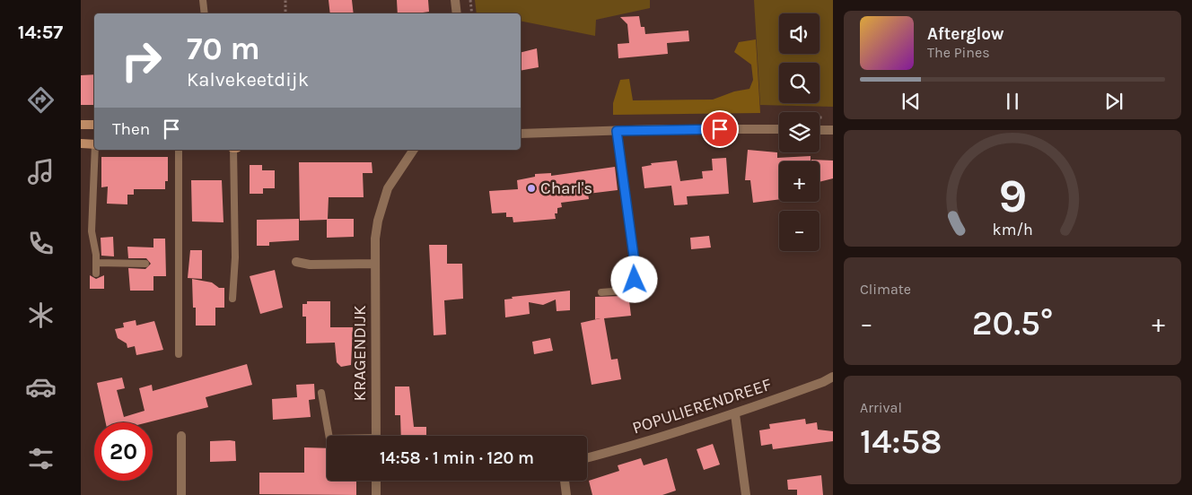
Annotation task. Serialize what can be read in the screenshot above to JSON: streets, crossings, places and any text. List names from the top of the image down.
{
  "streets": {
    "street": ["KRAGENDIJK", "POPULIERENDREEF"]
  },
  "places": ["Charl's"],
  "page": {
    "tabs": "14:57",
    "map_buttons": ["+", "−"],
    "turn": ["70 m", "Kalvekeetdijk"],
    "song": ["Afterglow", "The Pines"],
    "then": "Then",
    "tile": [
      "Climate",
      ["Arrival", "14:58"]
    ],
    "heat": ["−", "20.5°", "+"],
    "limit": "20",
    "trip": "14:58 · 1 min · 120 m",
    "gauge": ["9", "km/h"]
  }
}
